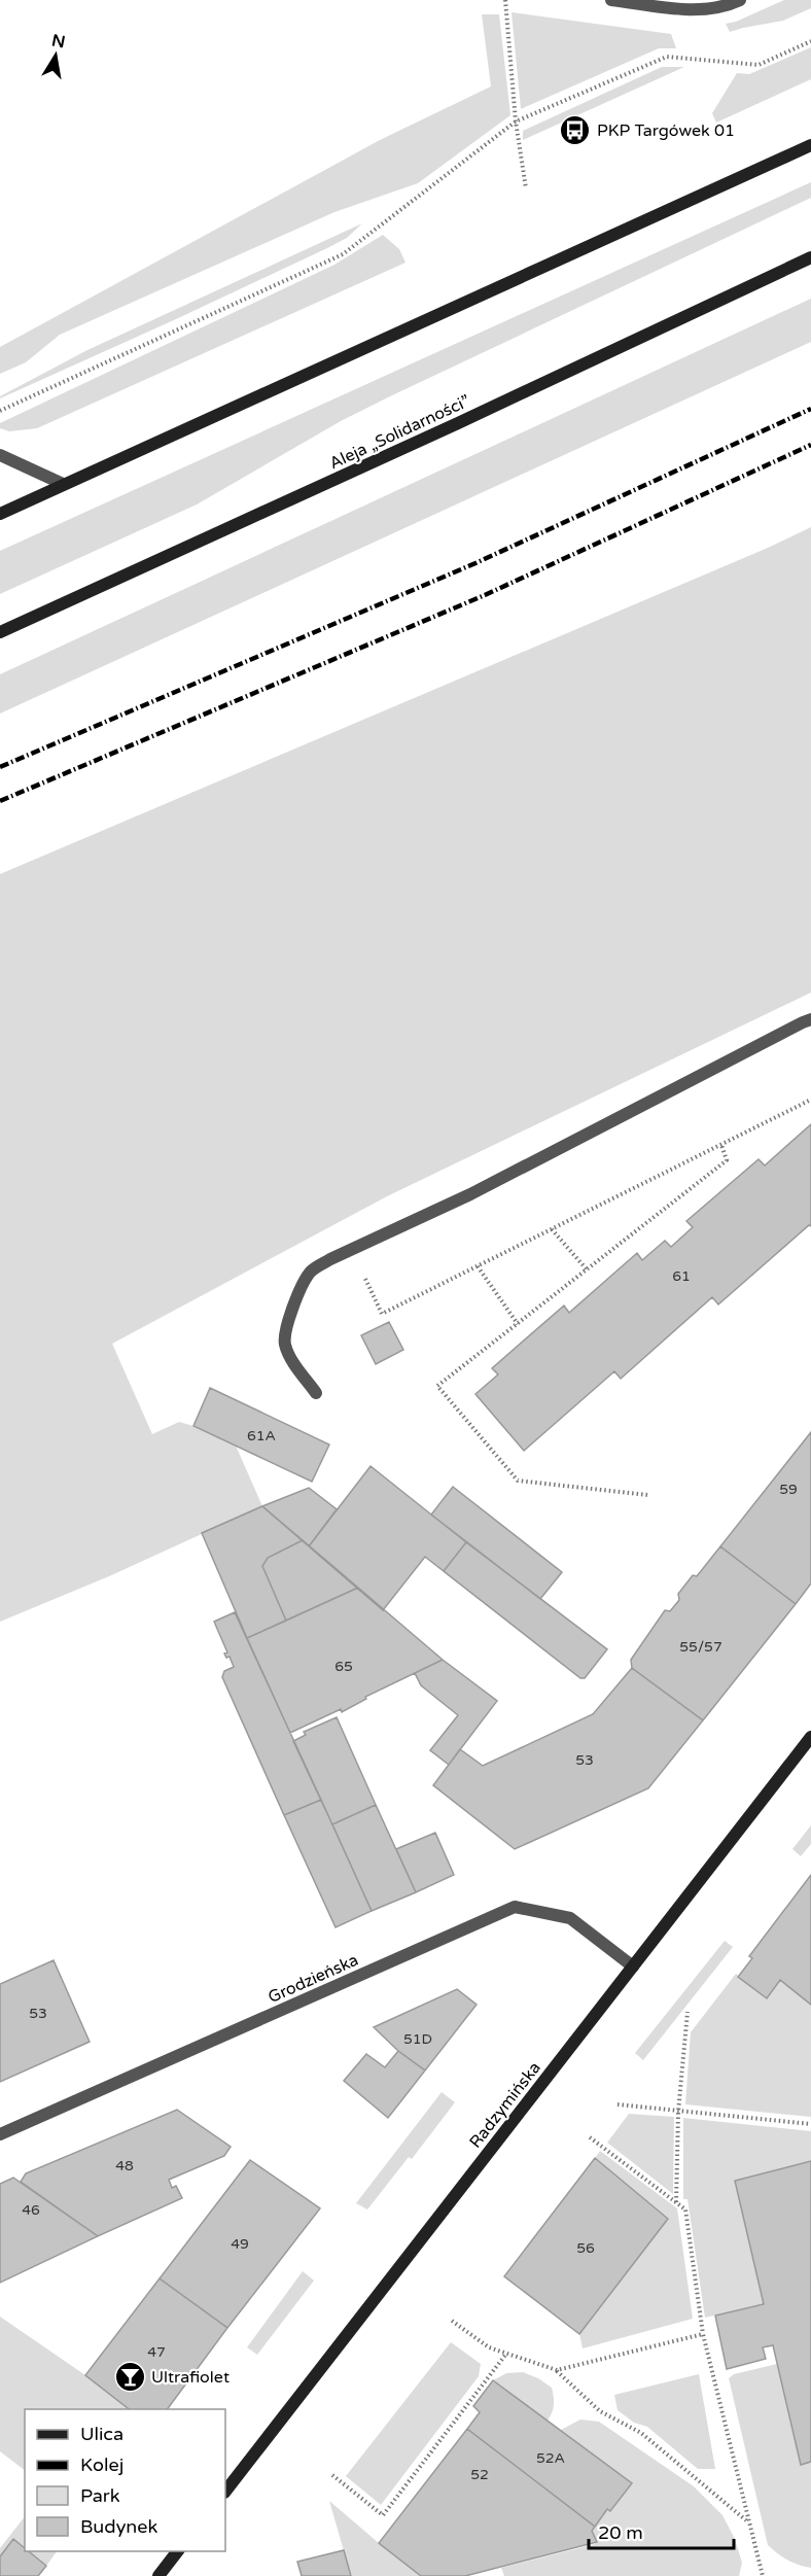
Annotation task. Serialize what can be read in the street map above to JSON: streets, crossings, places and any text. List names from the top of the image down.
{
  "streets": {
    "main road": ["Aleja „Solidarności”", "Radzymińska"],
    "street": ["Grodzieńska"]
  },
  "crossings": [
    ["Grodzieńska", "Radzymińska"]
  ],
  "places": {
    "bus stop": ["PKP Targówek 01"],
    "bar": ["Ultrafiolet"]
  },
  "house_numbers": [
    "61",
    "61A",
    "59",
    "55/57",
    "65",
    "53",
    "53",
    "51D",
    "48",
    "46",
    "49",
    "56",
    "47",
    "52A",
    "52"
  ],
  "legend": [
    "Ulica",
    "Kolej",
    "Park",
    "Budynek"
  ],
  "scale_bar": "20 m",
  "north": "top"
}
